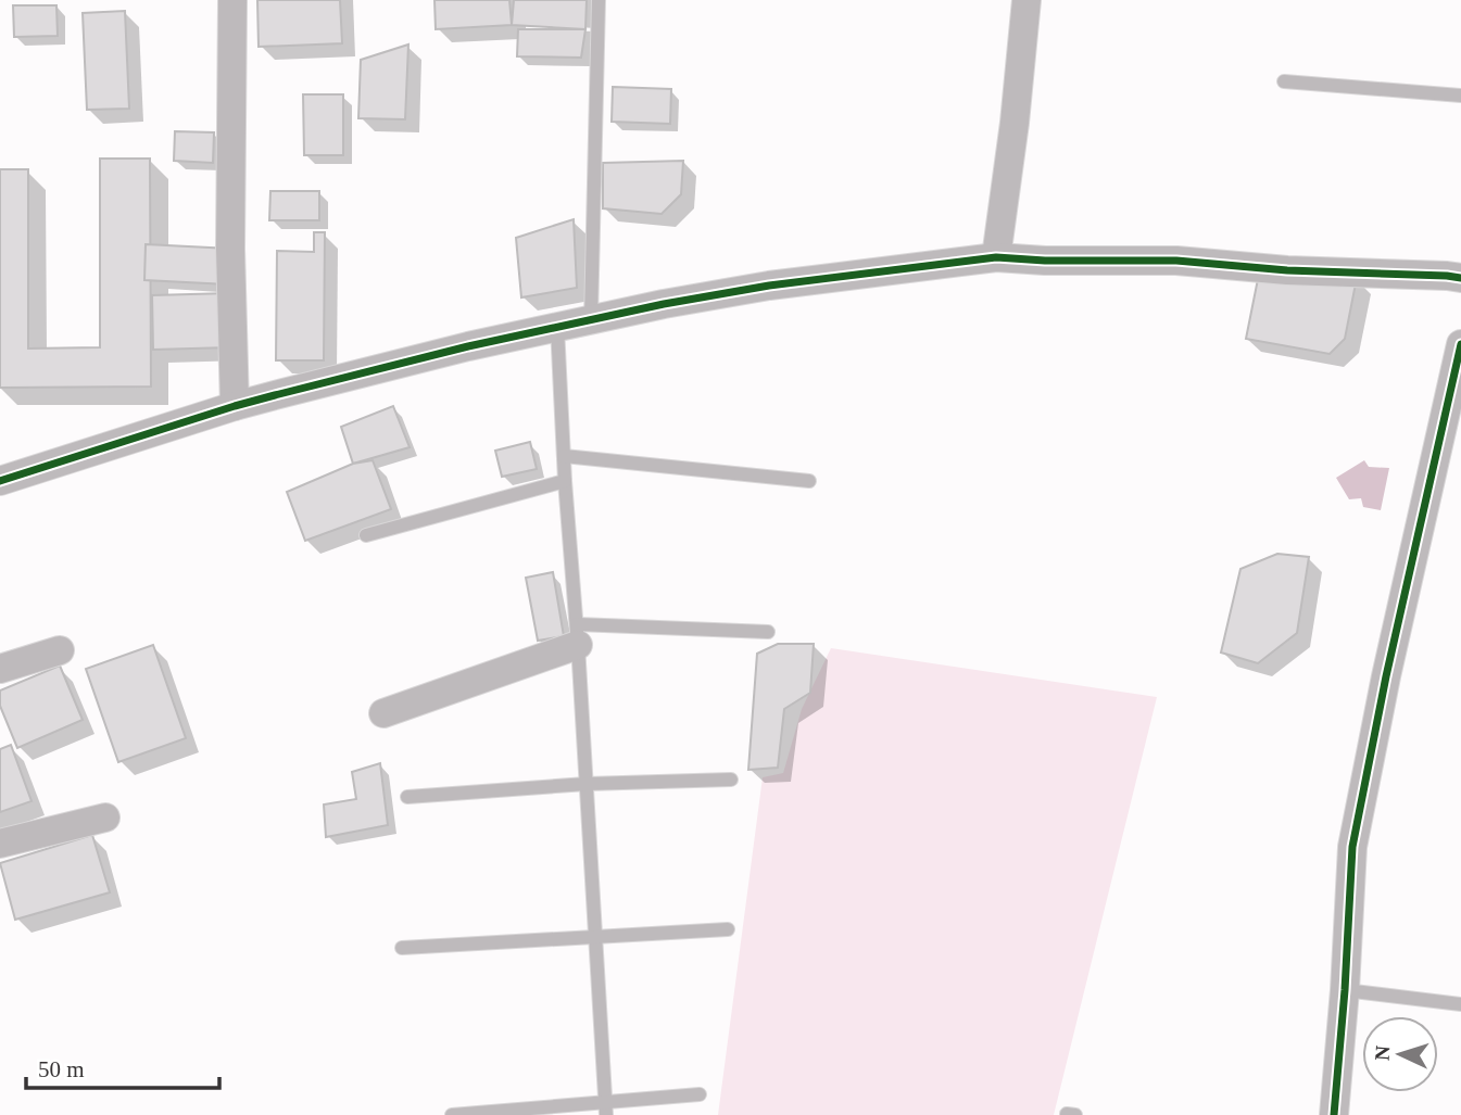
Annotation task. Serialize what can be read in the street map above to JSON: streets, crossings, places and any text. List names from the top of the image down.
{
  "scale_bar": "50 m",
  "north": "left"
}
